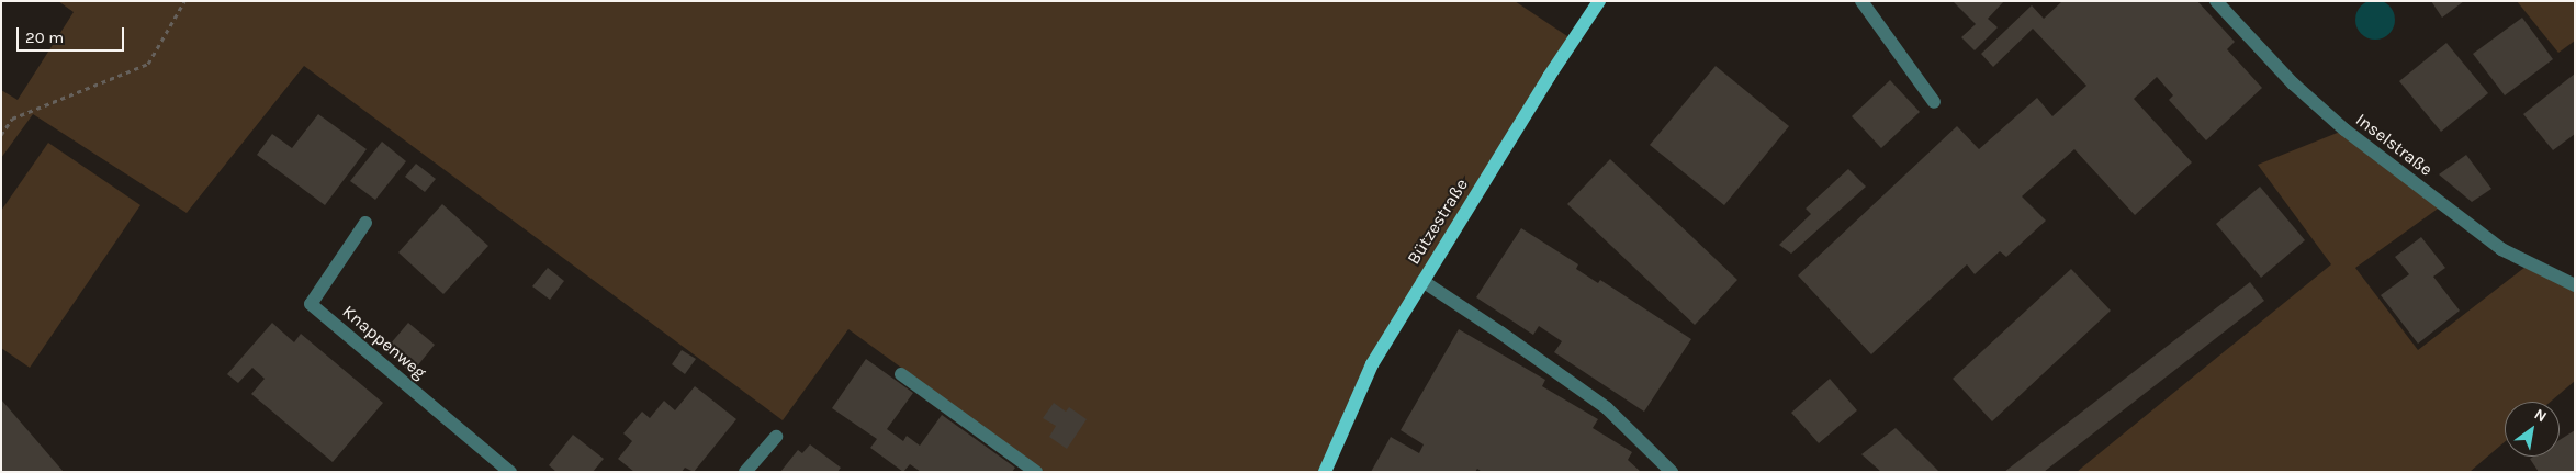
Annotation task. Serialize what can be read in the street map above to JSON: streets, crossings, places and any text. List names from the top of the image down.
{
  "streets": {
    "main road": ["Bützestraße"],
    "street": ["Inselstraße", "Knappenweg"]
  },
  "scale_bar": "20 m",
  "north": "top right"
}
